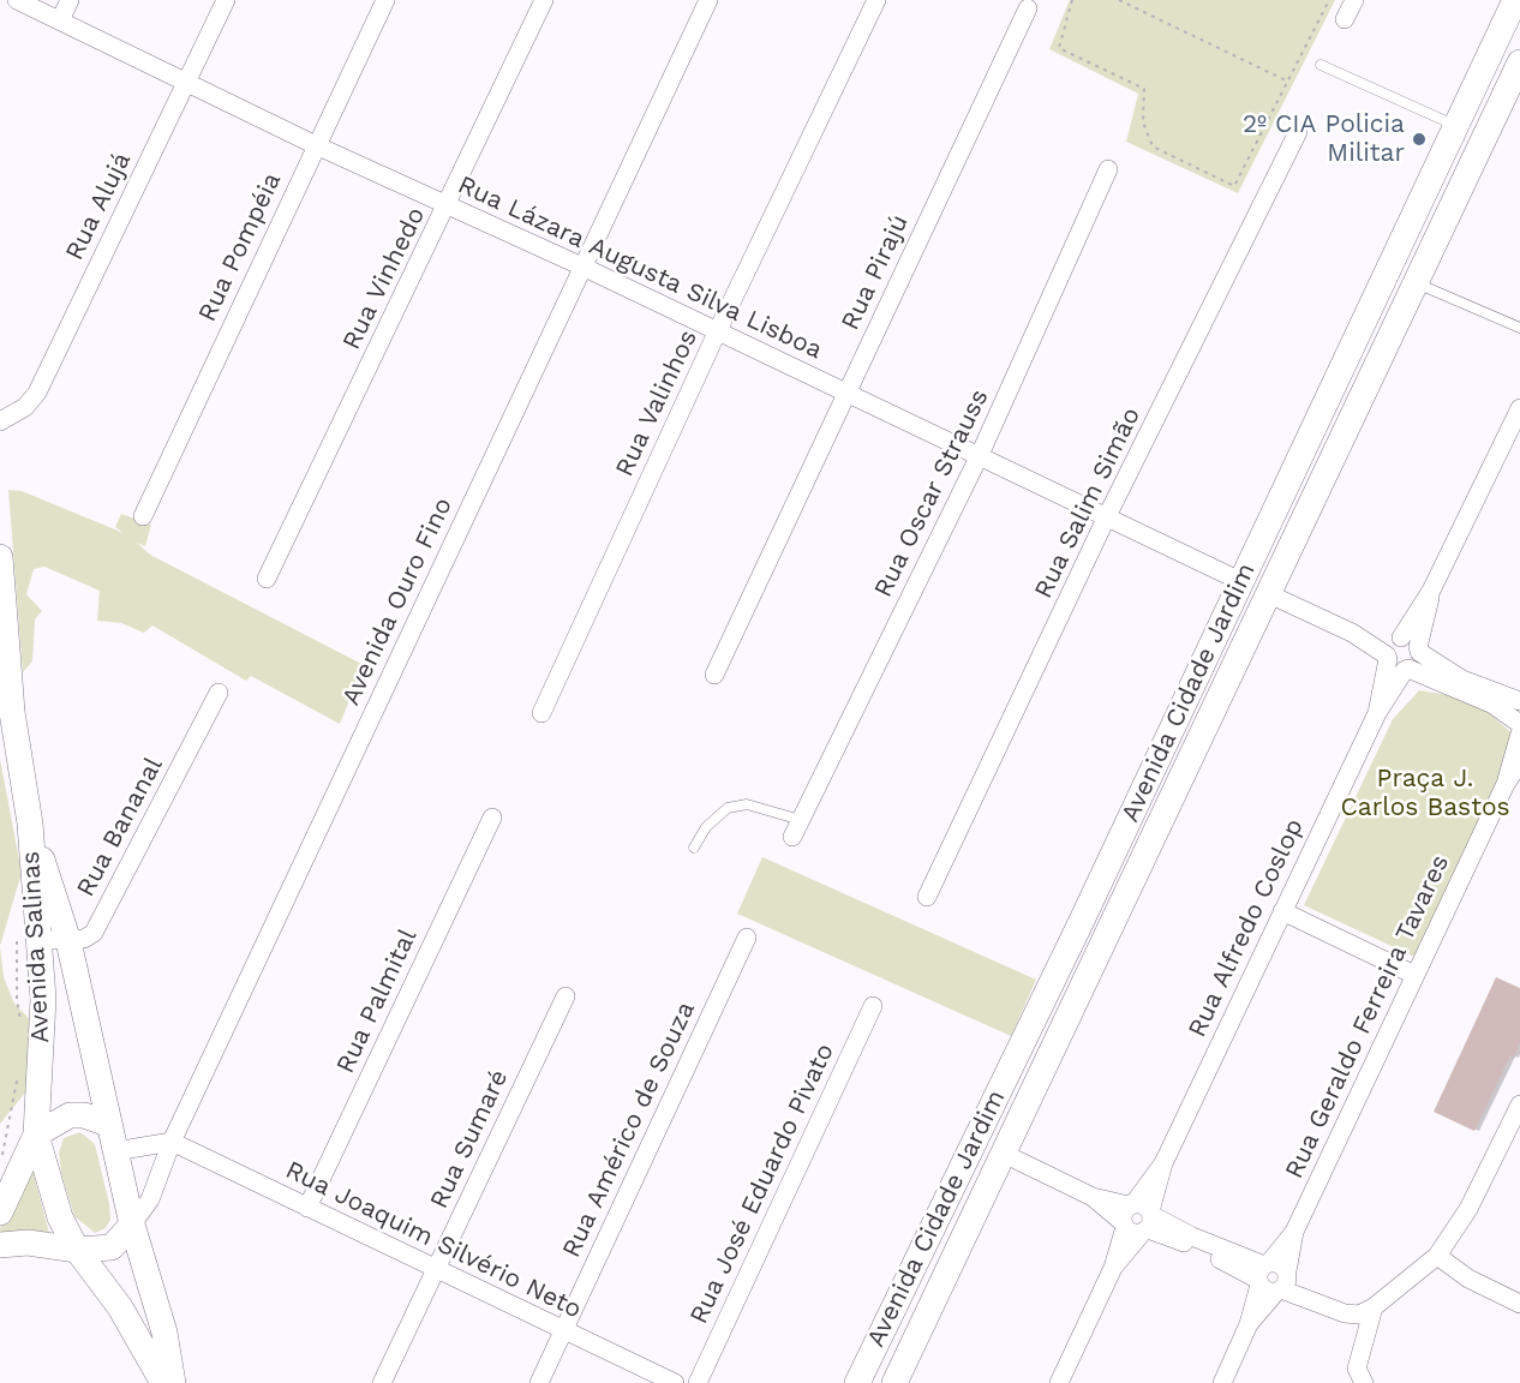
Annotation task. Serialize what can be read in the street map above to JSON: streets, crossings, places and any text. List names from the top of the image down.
{
  "streets": {
    "main road": ["Avenida Cidade Jardim", "Avenida Salinas"],
    "street": [
      "Rua Alujá",
      "Rua Pompéia",
      "Rua Lázara Augusta Silva Lisboa",
      "Rua Pirajú",
      "Rua Vinhedo",
      "Rua Valinhos",
      "Rua Oscar Strauss",
      "Rua Salim Simão",
      "Avenida Ouro Fino",
      "Rua Bananal",
      "Rua Alfredo Coslop",
      "Rua Palmital",
      "Rua Geraldo Ferreira Tavares",
      "Rua Américo de Souza",
      "Rua Sumaré",
      "Rua José Eduardo Pivato",
      "Rua Joaquim Silvério Neto"
    ]
  },
  "crossings": [
    ["Rua Alujá", "Rua Lázara Augusta Silva Lisboa"],
    ["Rua Pompéia", "Rua Lázara Augusta Silva Lisboa"],
    ["Rua Lázara Augusta Silva Lisboa", "Rua Pirajú"],
    ["Rua Lázara Augusta Silva Lisboa", "Rua Vinhedo"],
    ["Rua Lázara Augusta Silva Lisboa", "Rua Valinhos"],
    ["Rua Lázara Augusta Silva Lisboa", "Rua Oscar Strauss"],
    ["Rua Lázara Augusta Silva Lisboa", "Rua Salim Simão"],
    ["Rua Lázara Augusta Silva Lisboa", "Avenida Ouro Fino"],
    ["Rua Lázara Augusta Silva Lisboa", "Avenida Cidade Jardim"],
    ["Avenida Ouro Fino", "Avenida Salinas"],
    ["Avenida Ouro Fino", "Rua Joaquim Silvério Neto"],
    ["Rua Bananal", "Avenida Salinas"],
    ["Rua Palmital", "Rua Joaquim Silvério Neto"],
    ["Rua Américo de Souza", "Rua Joaquim Silvério Neto"],
    ["Rua Sumaré", "Rua Joaquim Silvério Neto"]
  ],
  "parks": ["Praça J. Carlos Bastos"],
  "places": ["2º CIA Policia Militar"]
}
